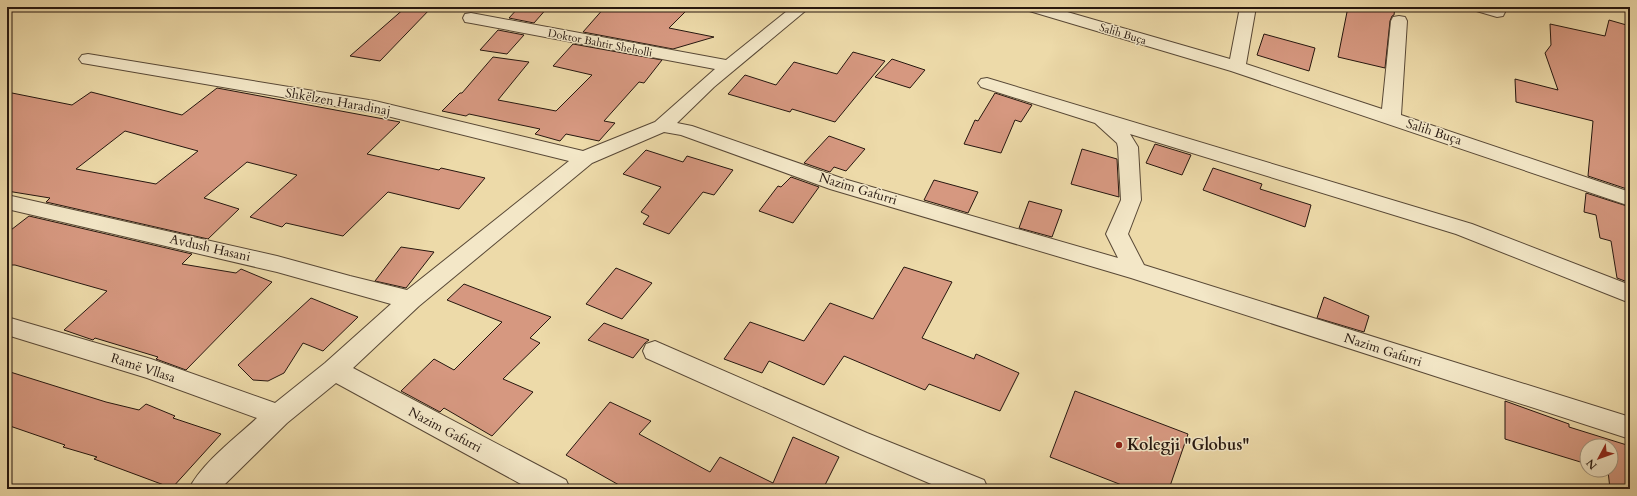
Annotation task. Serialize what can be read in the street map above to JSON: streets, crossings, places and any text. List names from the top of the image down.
{
  "streets": {
    "street": [
      "Salih Buça",
      "Doktor Bahtir Sheholli",
      "Shkëlzen Haradinaj",
      "Nazim Gafurri",
      "Avdush Hasani",
      "Ramë Vllasa"
    ]
  },
  "places": ["Kolegji \"Globus\""],
  "north": "bottom left"
}
